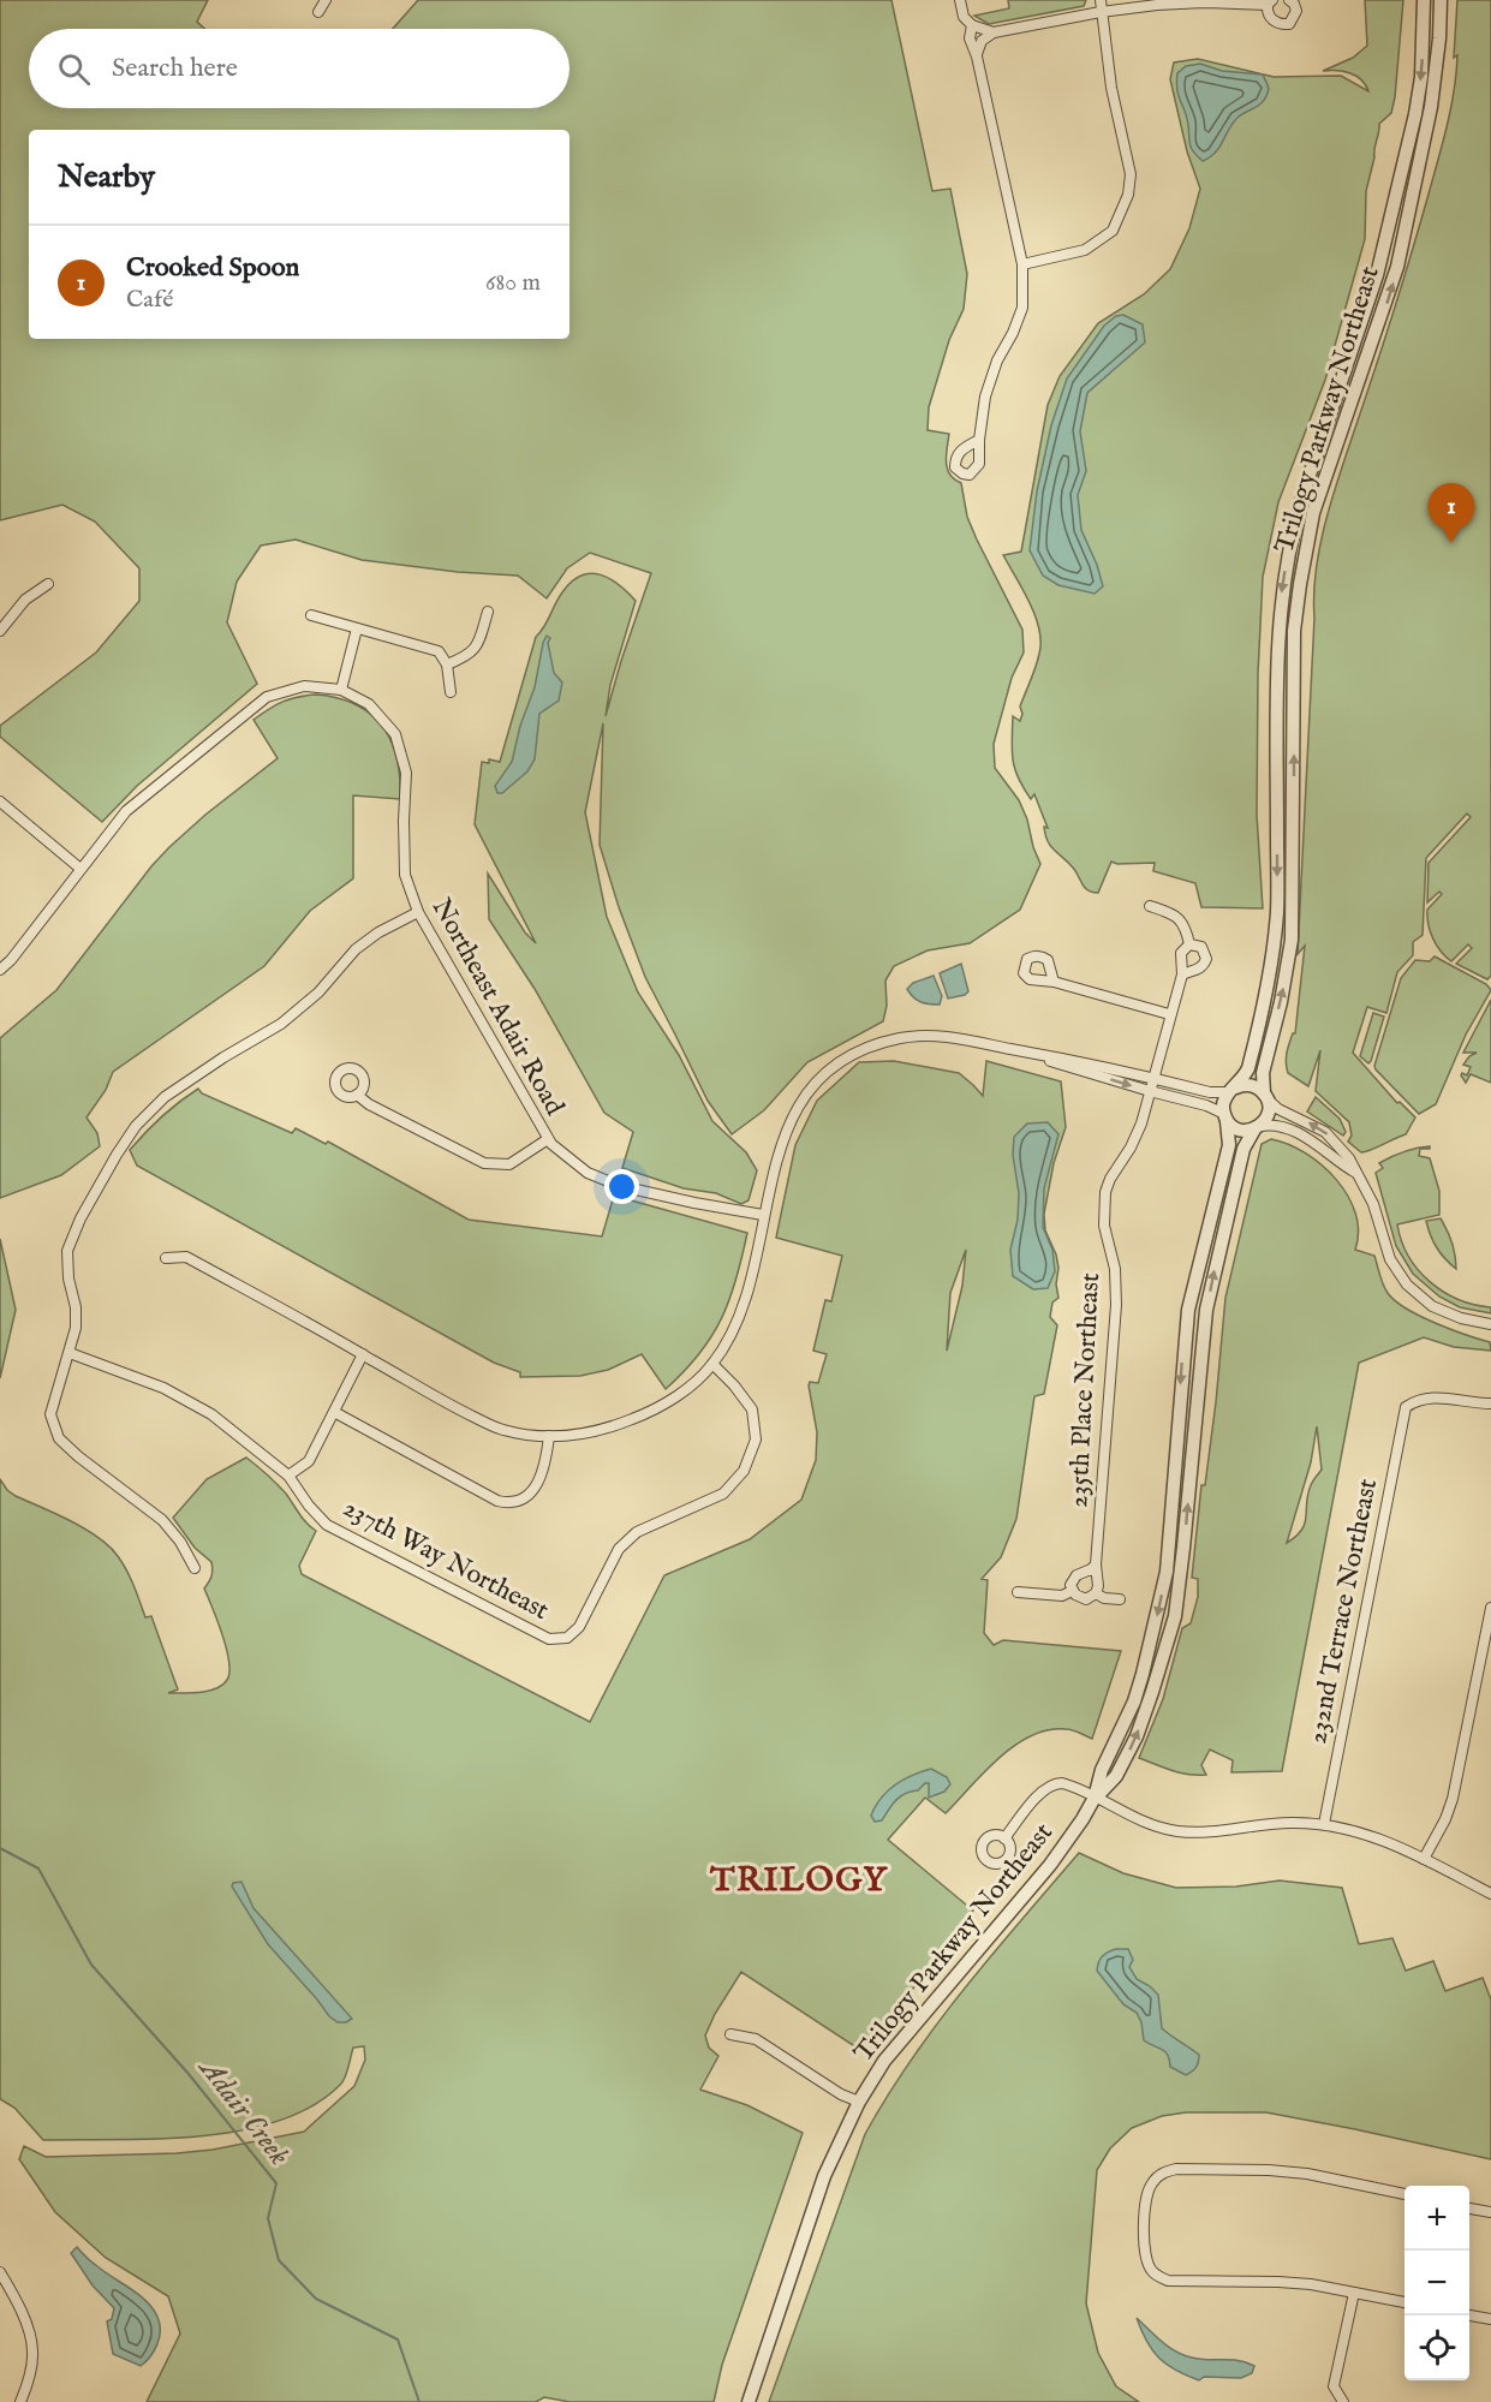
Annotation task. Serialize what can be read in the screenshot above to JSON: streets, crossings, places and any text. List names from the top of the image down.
{
  "streets": {
    "street": [
      "Trilogy Parkway Northeast",
      "Northeast Adair Road",
      "235th Place Northeast",
      "237th Way Northeast",
      "232nd Terrace Northeast"
    ]
  },
  "districts": ["TRILOGY"],
  "water": ["Adair Creek"],
  "page": {
    "search": "Search here",
    "heading": "Nearby",
    "list": [
      {
        "mark": "1",
        "name": "Crooked Spoon",
        "note": "Café",
        "value": "680 m"
      }
    ],
    "pins": "1",
    "map_buttons": ["+", "−"]
  }
}
